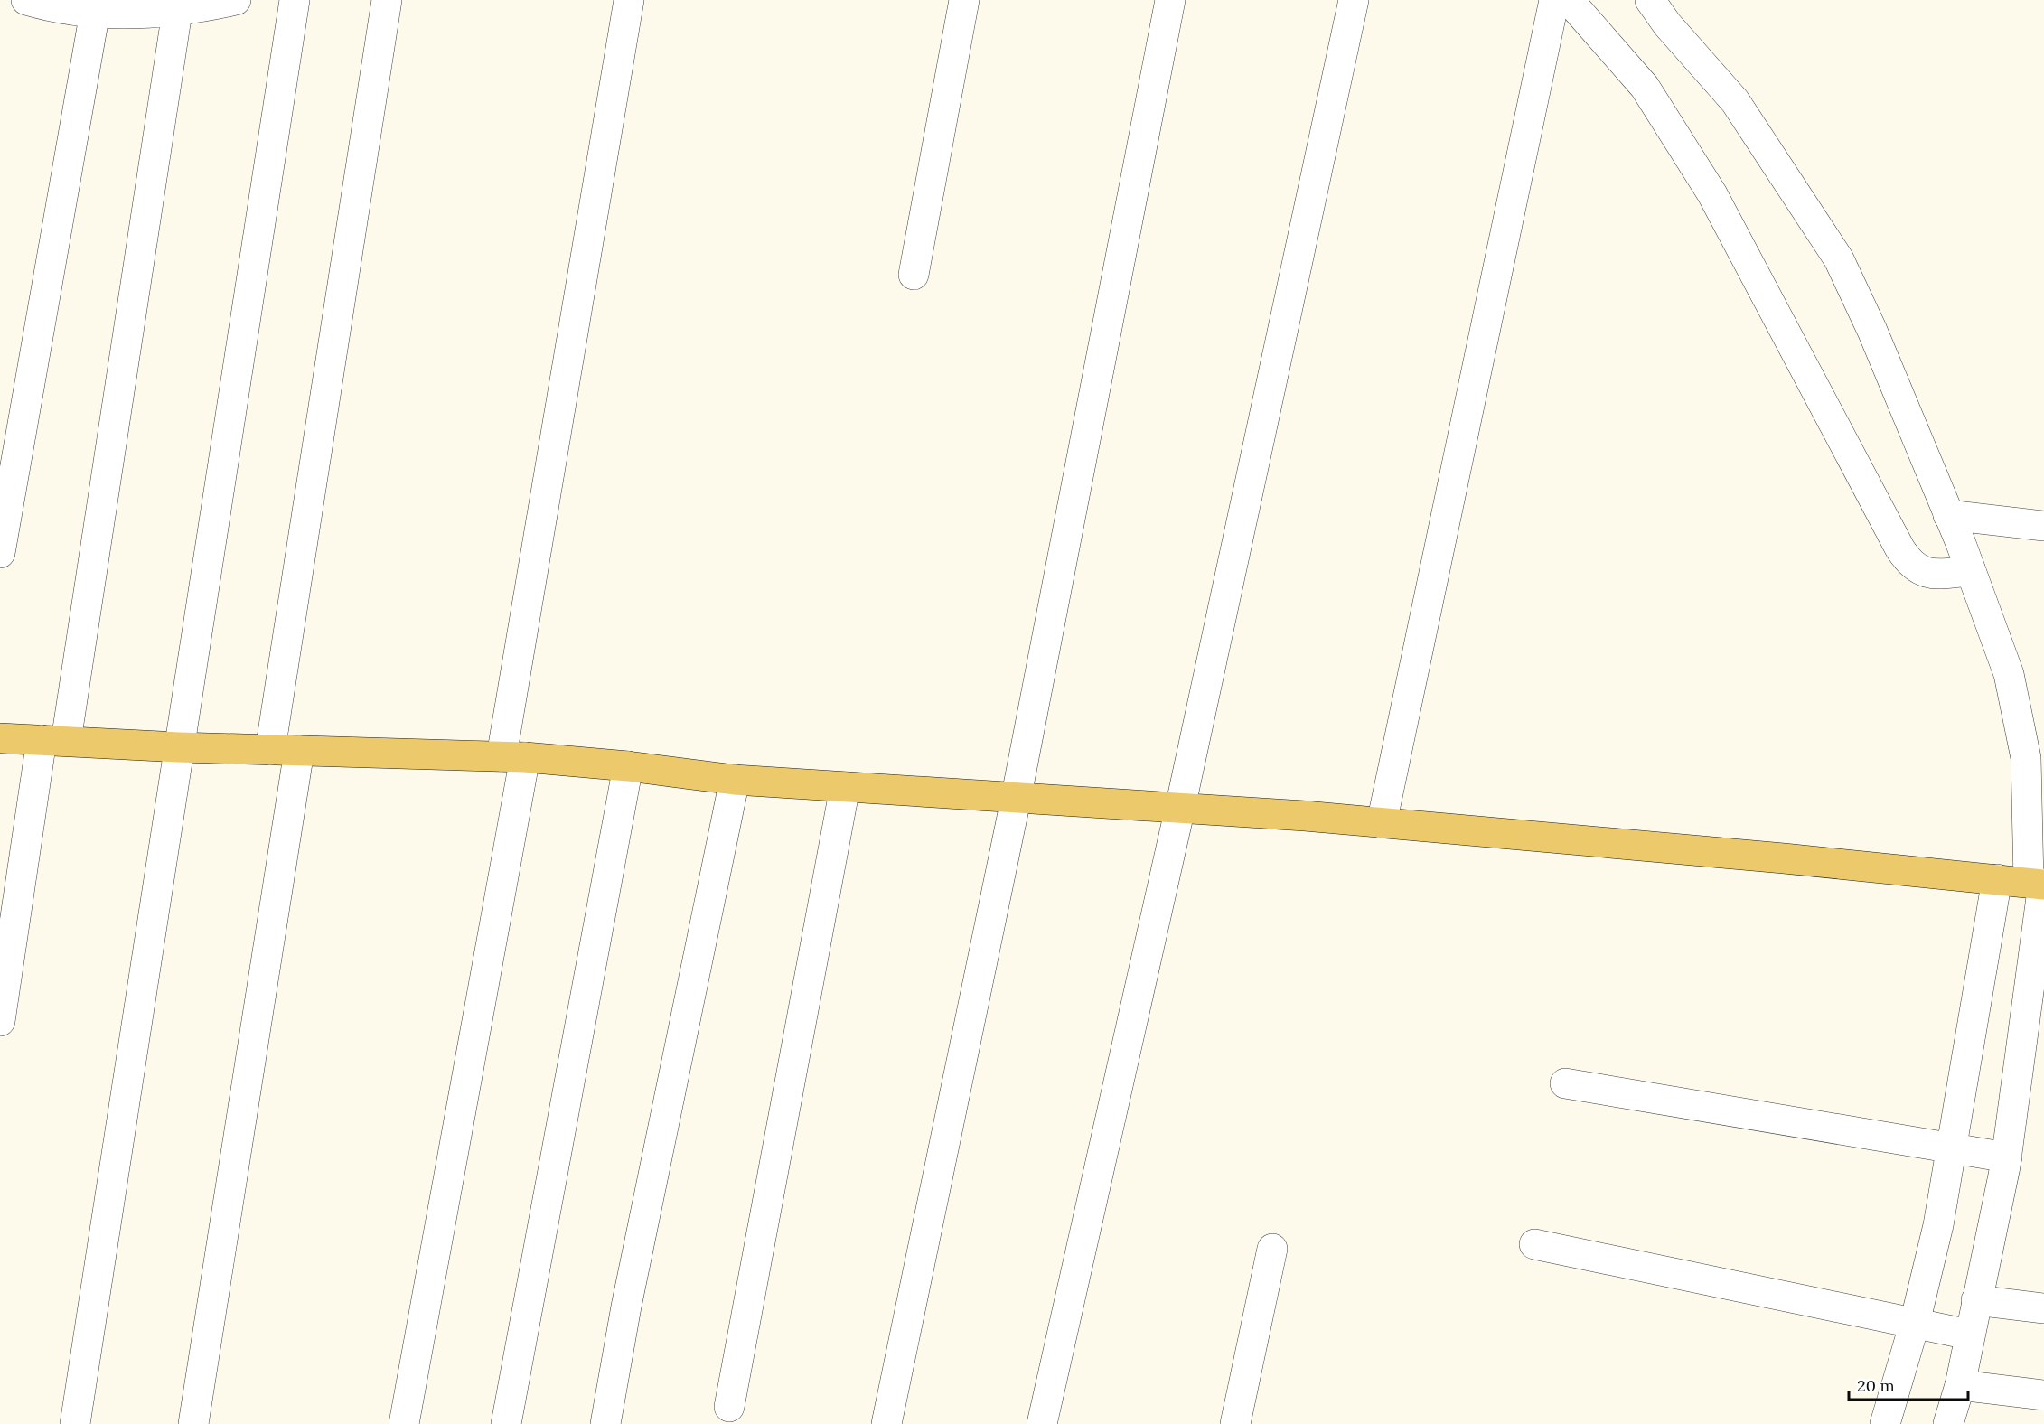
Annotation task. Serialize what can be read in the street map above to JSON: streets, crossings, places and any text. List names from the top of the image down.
{
  "scale_bar": "20 m"
}
